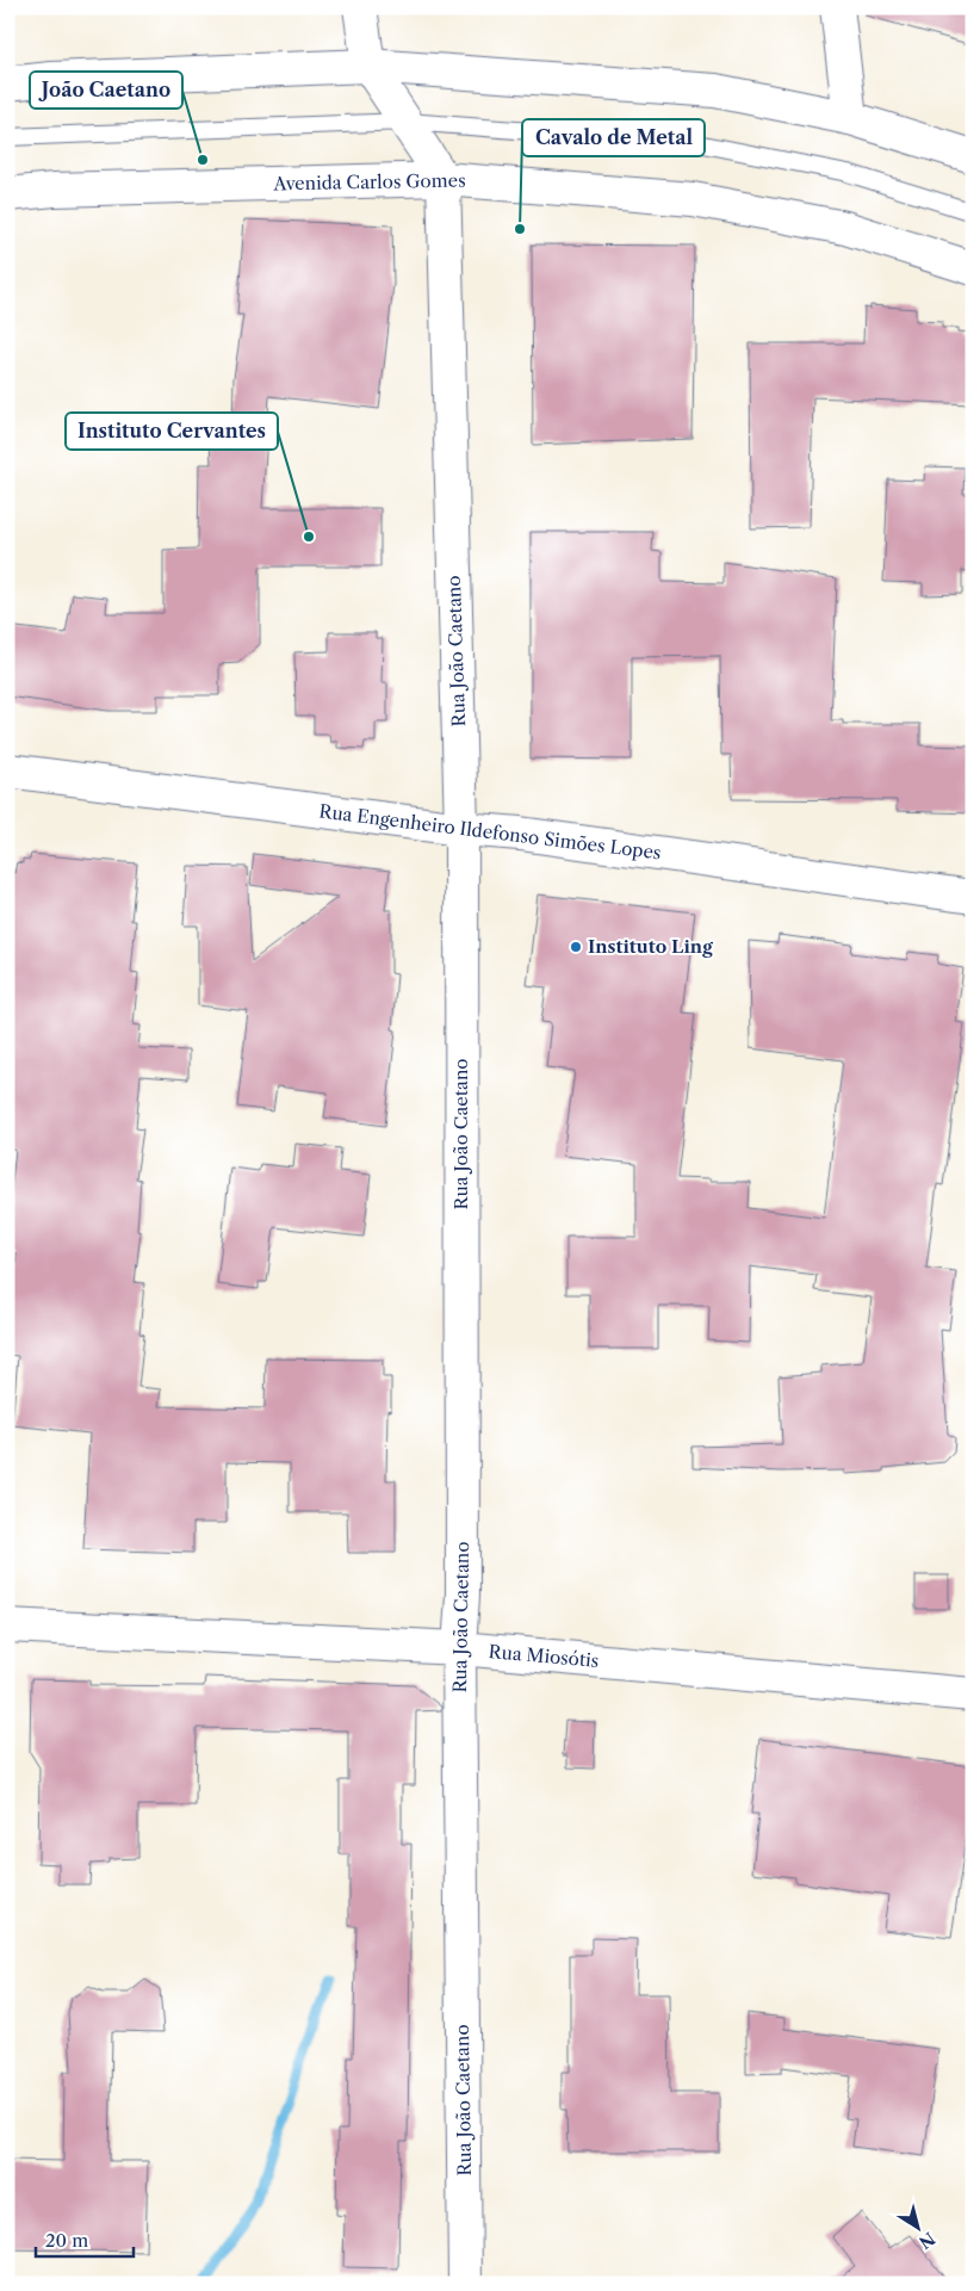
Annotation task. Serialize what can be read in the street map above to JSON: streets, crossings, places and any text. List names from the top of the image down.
{
  "streets": {
    "street": [
      "Avenida Carlos Gomes",
      "Rua João Caetano",
      "Rua Engenheiro Ildefonso Simões Lopes",
      "Rua Miosótis"
    ]
  },
  "crossings": [
    ["Avenida Carlos Gomes", "Rua João Caetano"],
    ["Rua João Caetano", "Rua Engenheiro Ildefonso Simões Lopes"],
    ["Rua João Caetano", "Rua Miosótis"]
  ],
  "places": [
    "João Caetano",
    "Cavalo de Metal",
    "Instituto Cervantes",
    "Instituto Ling"
  ],
  "scale_bar": "20 m",
  "north": "bottom right"
}
